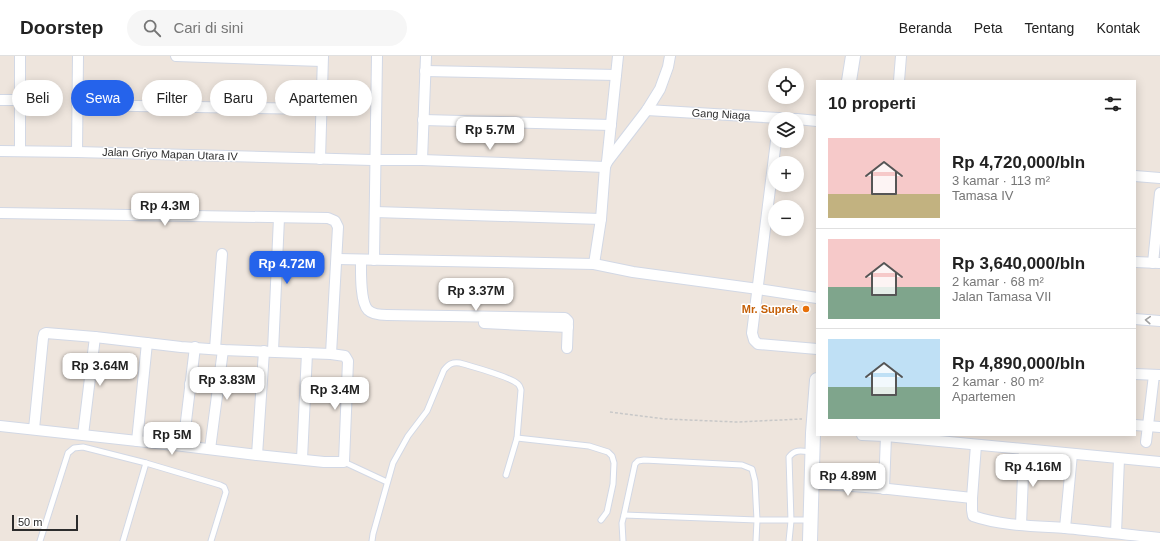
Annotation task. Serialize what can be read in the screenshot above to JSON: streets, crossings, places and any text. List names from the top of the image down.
{
  "streets": {
    "street": ["Gang Niaga", "Jalan Griyo Mapan Utara IV"]
  },
  "places": ["Mr. Suprek"],
  "scale_bar": "50 m",
  "page": {
    "header": "Doorstep",
    "search": "Cari di sini",
    "nav": [
      "Beranda",
      "Peta",
      "Tentang",
      "Kontak"
    ],
    "map_buttons": ["+", "−"],
    "chip": [
      "Beli",
      "Sewa",
      "Filter",
      "Baru",
      "Apartemen"
    ],
    "heading": "10 properti",
    "price": [
      "Rp 5.7M",
      "Rp 4.3M",
      "Rp 4.72M",
      "Rp 3.37M",
      "Rp 3.64M",
      "Rp 3.83M",
      "Rp 3.4M",
      "Rp 5M",
      "Rp 4.16M",
      "Rp 4.89M"
    ],
    "list": [
      {
        "name": "Rp 4,720,000/bln",
        "note": "3 kamar · 113 m² · Tamasa IV"
      },
      {
        "name": "Rp 3,640,000/bln",
        "note": "2 kamar · 68 m² · Jalan Tamasa VII"
      },
      {
        "name": "Rp 4,890,000/bln",
        "note": "2 kamar · 80 m² · Apartemen"
      }
    ],
    "scale": "50 m"
  }
}
